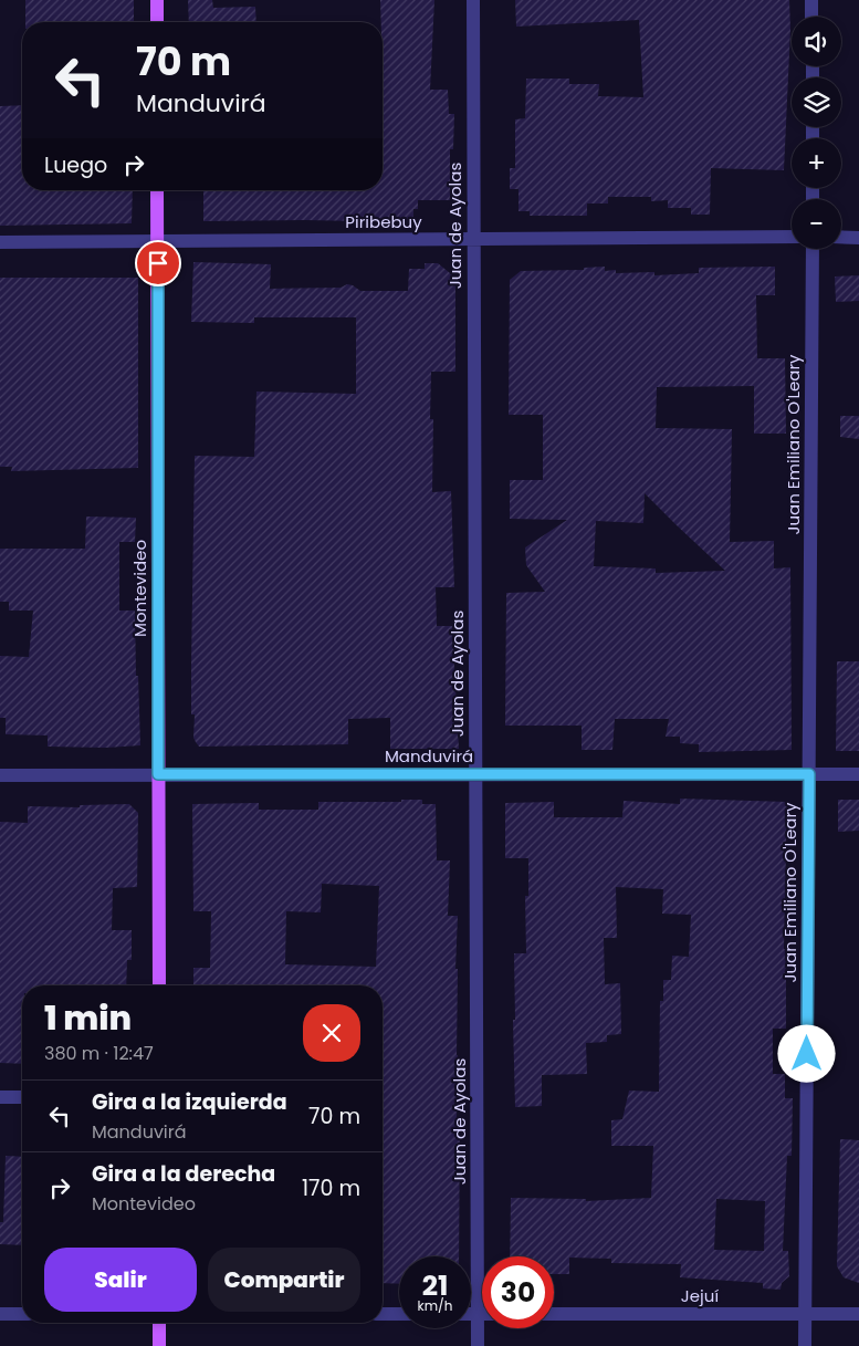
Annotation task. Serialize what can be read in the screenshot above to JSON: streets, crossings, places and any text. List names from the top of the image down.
{
  "streets": {
    "main road": ["Montevideo"],
    "street": [
      "Piribebuy",
      "Juan de Ayolas",
      "Juan Emiliano O'Leary",
      "Manduvirá",
      "Jejuí"
    ]
  },
  "crossings": [
    ["Piribebuy", "Juan de Ayolas"],
    ["Piribebuy", "Montevideo"],
    ["Juan de Ayolas", "Manduvirá"],
    ["Juan Emiliano O'Leary", "Manduvirá"],
    ["Juan Emiliano O'Leary", "Jejuí"],
    ["Montevideo", "Manduvirá"]
  ],
  "page": {
    "map_buttons": ["+", "−"],
    "turn": ["70 m", "Manduvirá"],
    "then": "Luego",
    "heading": ["1 min", "380 m · 12:47"],
    "list": [
      {
        "name": "Gira a la izquierda",
        "note": "Manduvirá",
        "value": "70 m"
      },
      {
        "name": "Gira a la derecha",
        "note": "Montevideo",
        "value": "170 m"
      }
    ],
    "buttons": ["Salir", "Compartir"],
    "speed": "21 km/h",
    "limit": "30"
  }
}
